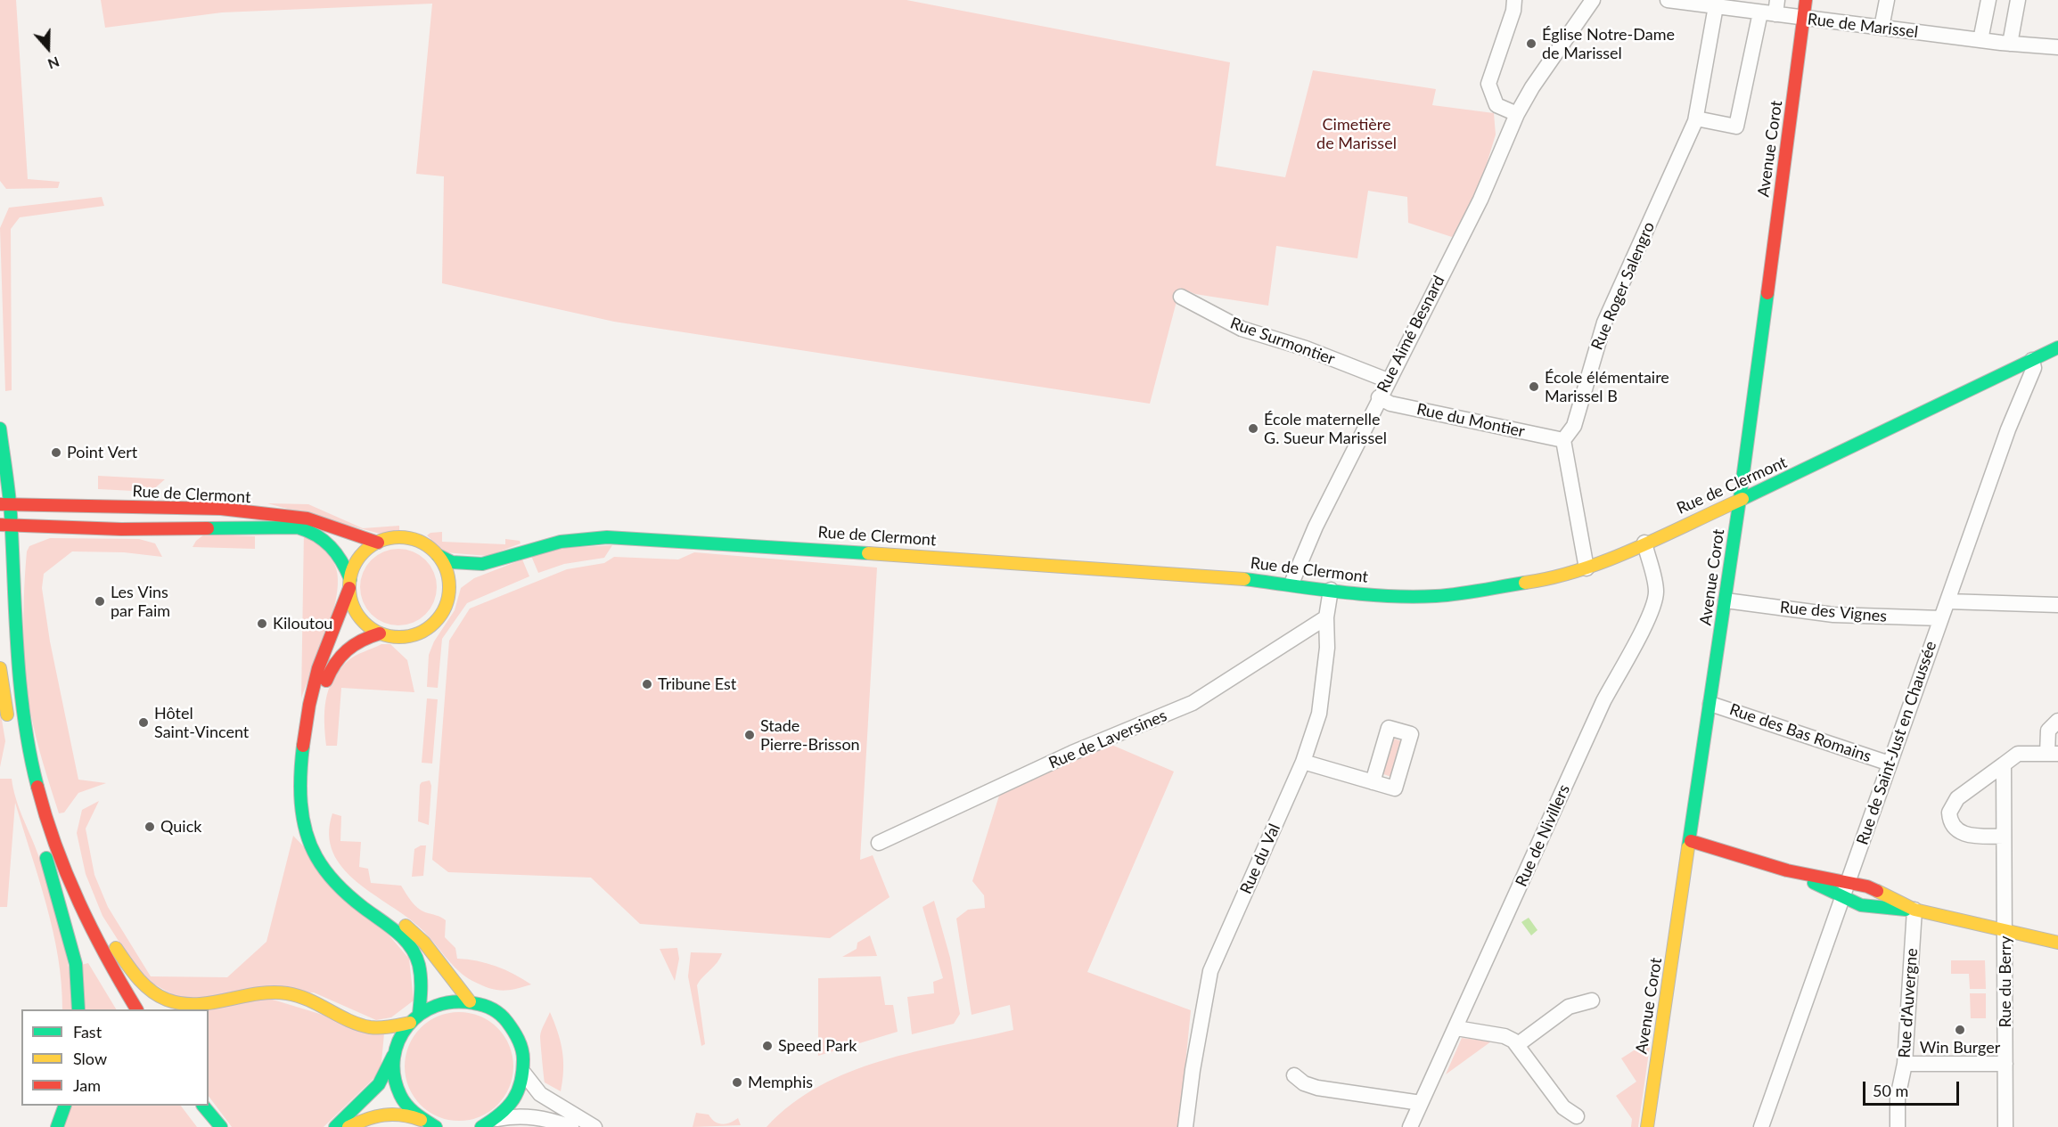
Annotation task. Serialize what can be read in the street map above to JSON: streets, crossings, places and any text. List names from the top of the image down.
{
  "streets": {
    "main road": ["Avenue Corot", "Rue de Clermont"],
    "street": [
      "Rue de Marissel",
      "Rue Roger Salengro",
      "Rue Aimé Besnard",
      "Rue Surmontier",
      "Rue du Montier",
      "Rue des Vignes",
      "Rue des Bas Romains",
      "Rue de Laversines",
      "Rue de Saint-Just en Chaussée",
      "Rue de Nivillers",
      "Rue du Val",
      "Rue du Berry",
      "Rue d'Auvergne"
    ]
  },
  "crossings": [
    ["Rue de Marissel", "Avenue Corot"],
    ["Rue de Marissel", "Rue Roger Salengro"],
    ["Avenue Corot", "Rue de Clermont"],
    ["Avenue Corot", "Rue des Vignes"],
    ["Avenue Corot", "Rue des Bas Romains"],
    ["Rue Roger Salengro", "Rue du Montier"],
    ["Rue Aimé Besnard", "Rue Surmontier"],
    ["Rue Aimé Besnard", "Rue du Montier"],
    ["Rue Aimé Besnard", "Rue de Clermont"],
    ["Rue de Clermont", "Rue de Saint-Just en Chaussée"],
    ["Rue de Clermont", "Rue de Nivillers"],
    ["Rue de Clermont", "Rue du Val"],
    ["Rue des Vignes", "Rue de Saint-Just en Chaussée"],
    ["Rue des Bas Romains", "Rue de Saint-Just en Chaussée"],
    ["Rue de Laversines", "Rue du Val"]
  ],
  "parks": ["Cimetière de Marissel"],
  "places": [
    "Église Notre-Dame de Marissel",
    "École élémentaire Marissel B",
    "École maternelle G. Sueur Marissel",
    "Point Vert",
    "Les Vins par Faim",
    "Kiloutou",
    "Tribune Est",
    "Hôtel Saint-Vincent",
    "Stade Pierre-Brisson",
    "Quick",
    "Win Burger",
    "Speed Park",
    "Memphis"
  ],
  "legend": ["Fast", "Slow", "Jam"],
  "scale_bar": "50 m",
  "north": "bottom"
}
